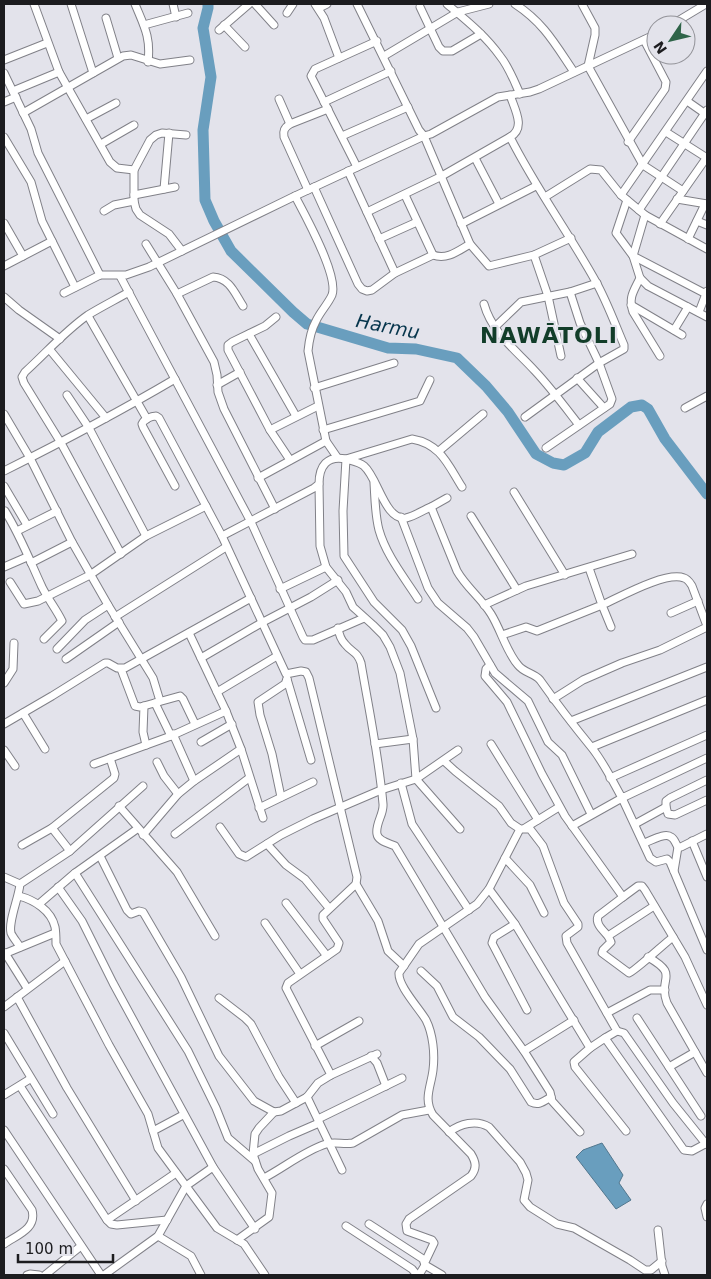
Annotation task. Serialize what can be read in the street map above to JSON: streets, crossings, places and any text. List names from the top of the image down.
{
  "districts": ["NAWĀTOLI"],
  "water": ["Harmu"],
  "scale_bar": "100 m",
  "north": "bottom left"
}
